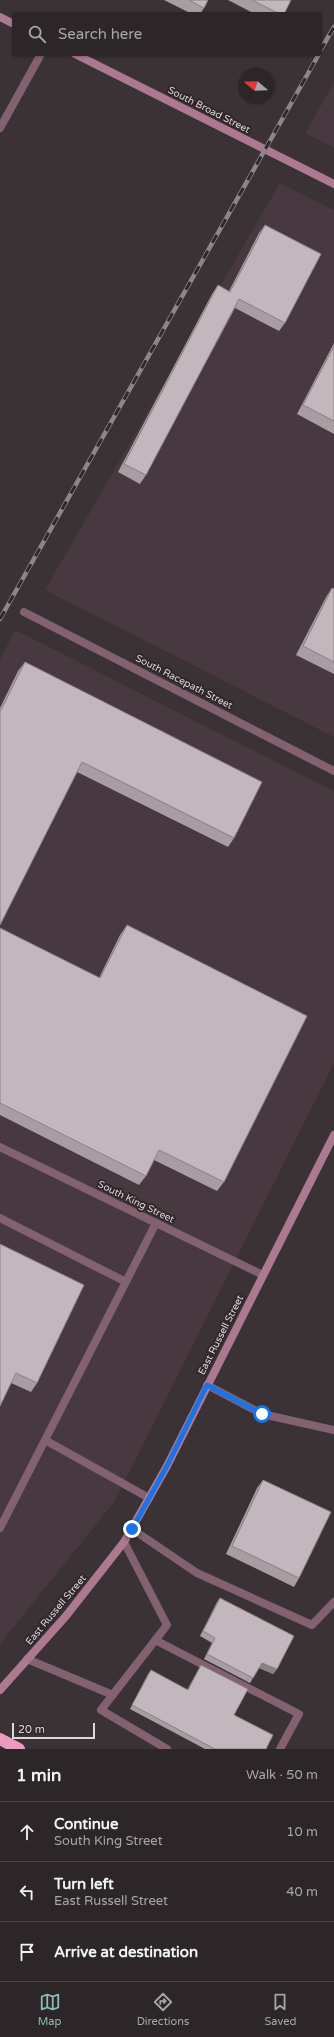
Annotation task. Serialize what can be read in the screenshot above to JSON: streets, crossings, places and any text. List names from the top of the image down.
{
  "streets": {
    "street": [
      "South Broad Street",
      "South Racepath Street",
      "South King Street",
      "East Russell Street"
    ]
  },
  "crossings": [
    ["South King Street", "East Russell Street"]
  ],
  "scale_bar": "20 m",
  "north": "left",
  "page": {
    "search": "Search here",
    "scale": "20 m",
    "heading": ["1 min", "Walk · 50 m"],
    "list": [
      ["Continue", "South King Street", "10 m"],
      ["Turn left", "East Russell Street", "40 m"],
      "Arrive at destination"
    ],
    "nav": ["Map", "Directions", "Saved"]
  }
}
